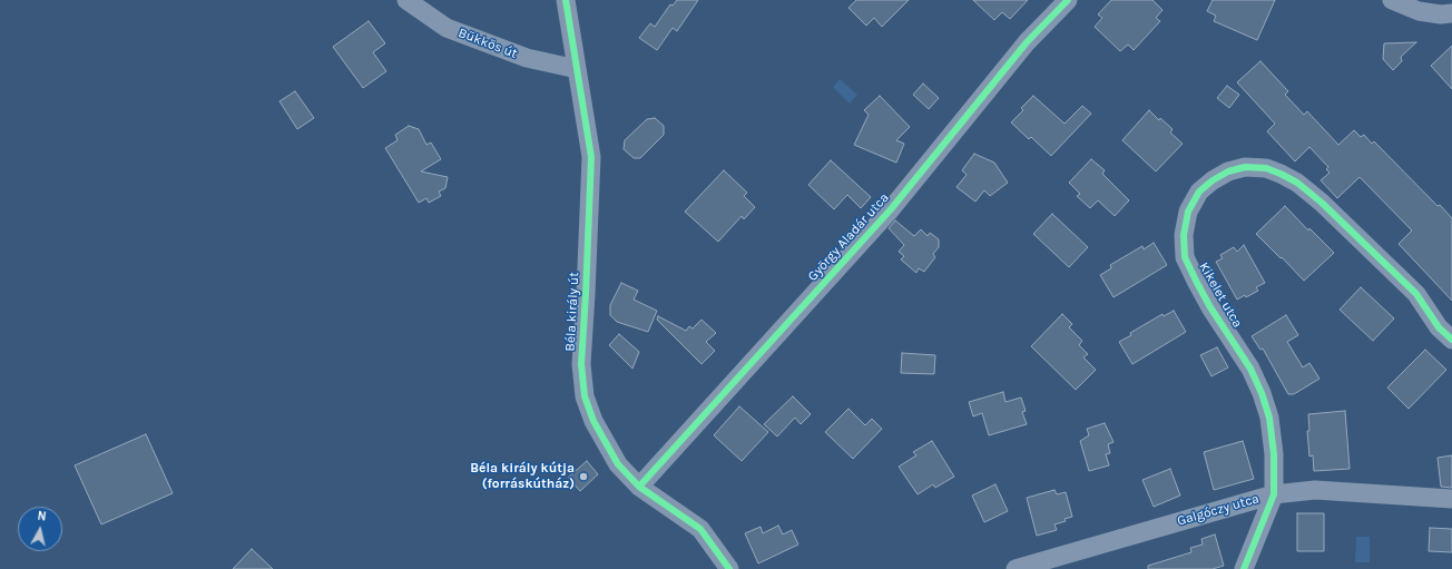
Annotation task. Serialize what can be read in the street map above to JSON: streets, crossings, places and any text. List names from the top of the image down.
{
  "streets": {
    "street": [
      "Bükkös út",
      "György Aladár utca",
      "Kikelet utca",
      "Béla király út",
      "Galgóczy utca"
    ]
  },
  "crossings": [
    ["Bükkös út", "Béla király út"],
    ["György Aladár utca", "Béla király út"],
    ["Kikelet utca", "Galgóczy utca"]
  ],
  "places": ["Béla király kútja (forráskútház)"],
  "north": "top"
}
